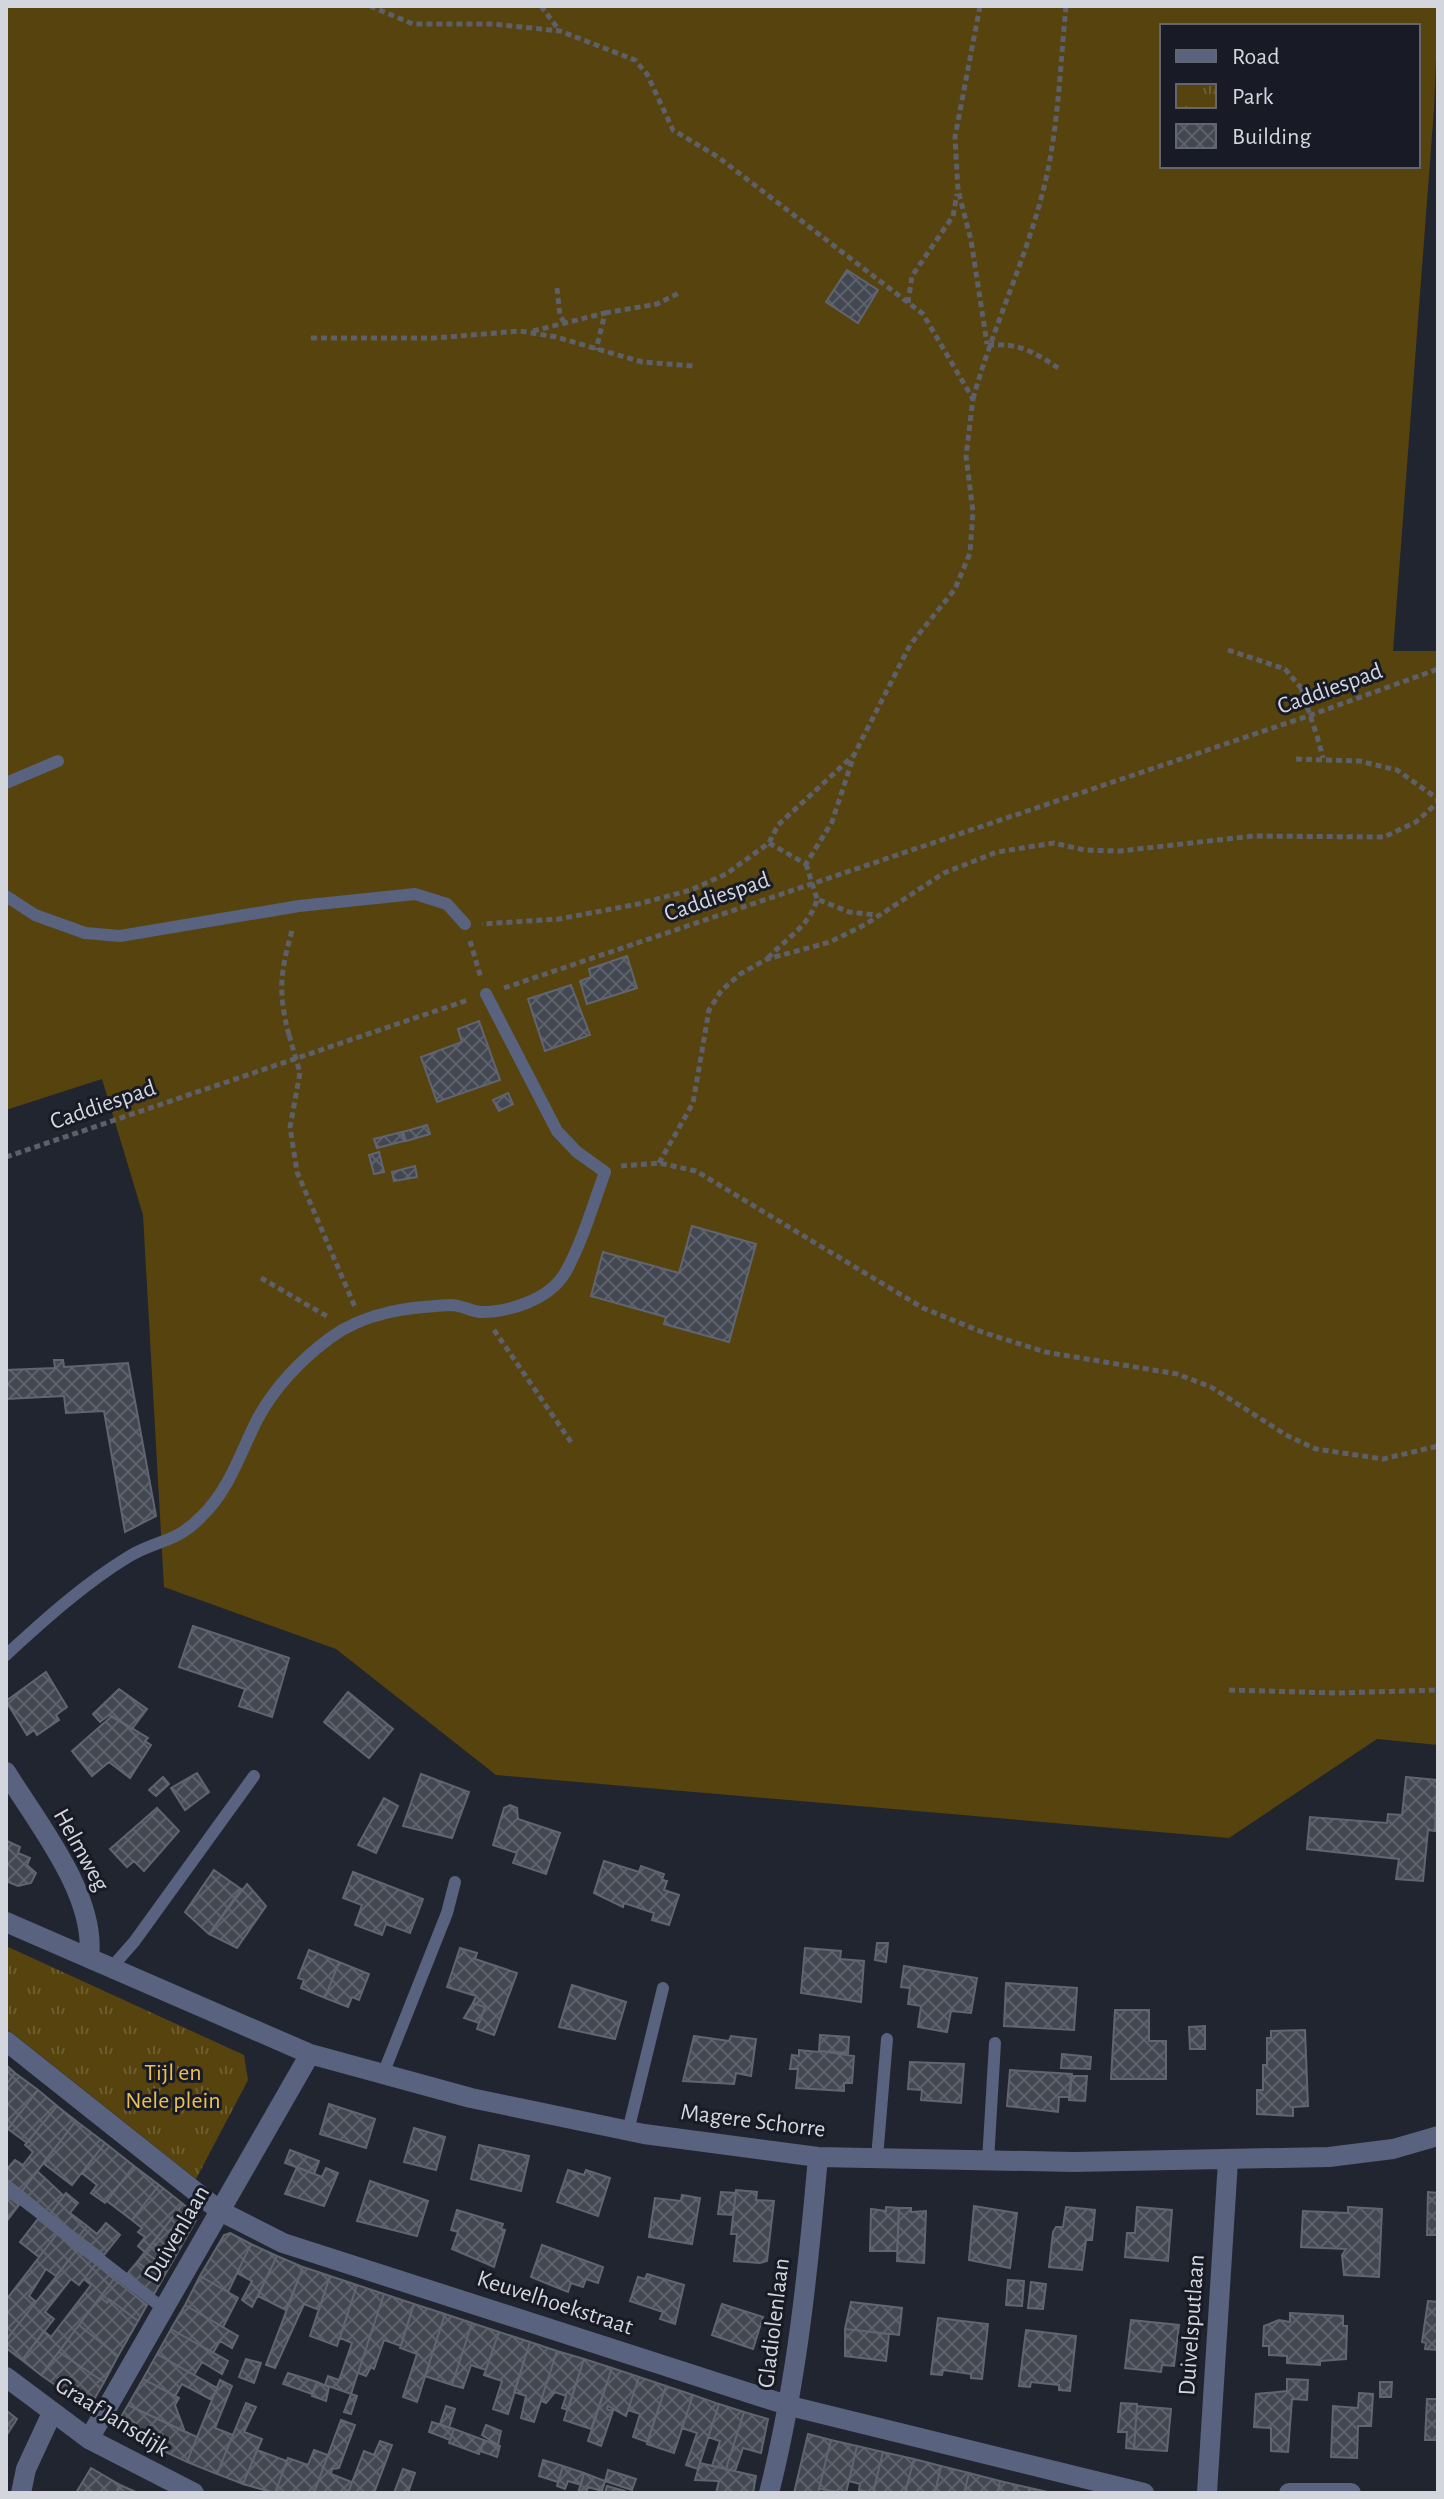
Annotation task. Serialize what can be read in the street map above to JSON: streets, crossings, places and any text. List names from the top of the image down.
{
  "streets": {
    "street": [
      "Helmweg",
      "Magere Schorre",
      "Duivenlaan",
      "Keuvelhoekstraat",
      "Gladiolenlaan",
      "Duivelsputlaan",
      "Graaf Jansdijk"
    ],
    "path": ["Caddiespad"]
  },
  "crossings": [
    ["Helmweg", "Magere Schorre"],
    ["Magere Schorre", "Duivenlaan"],
    ["Magere Schorre", "Gladiolenlaan"],
    ["Magere Schorre", "Duivelsputlaan"],
    ["Duivenlaan", "Keuvelhoekstraat"],
    ["Duivenlaan", "Graaf Jansdijk"],
    ["Keuvelhoekstraat", "Gladiolenlaan"]
  ],
  "parks": ["Tijl en Nele plein"],
  "legend": ["Road", "Park", "Building"]
}
